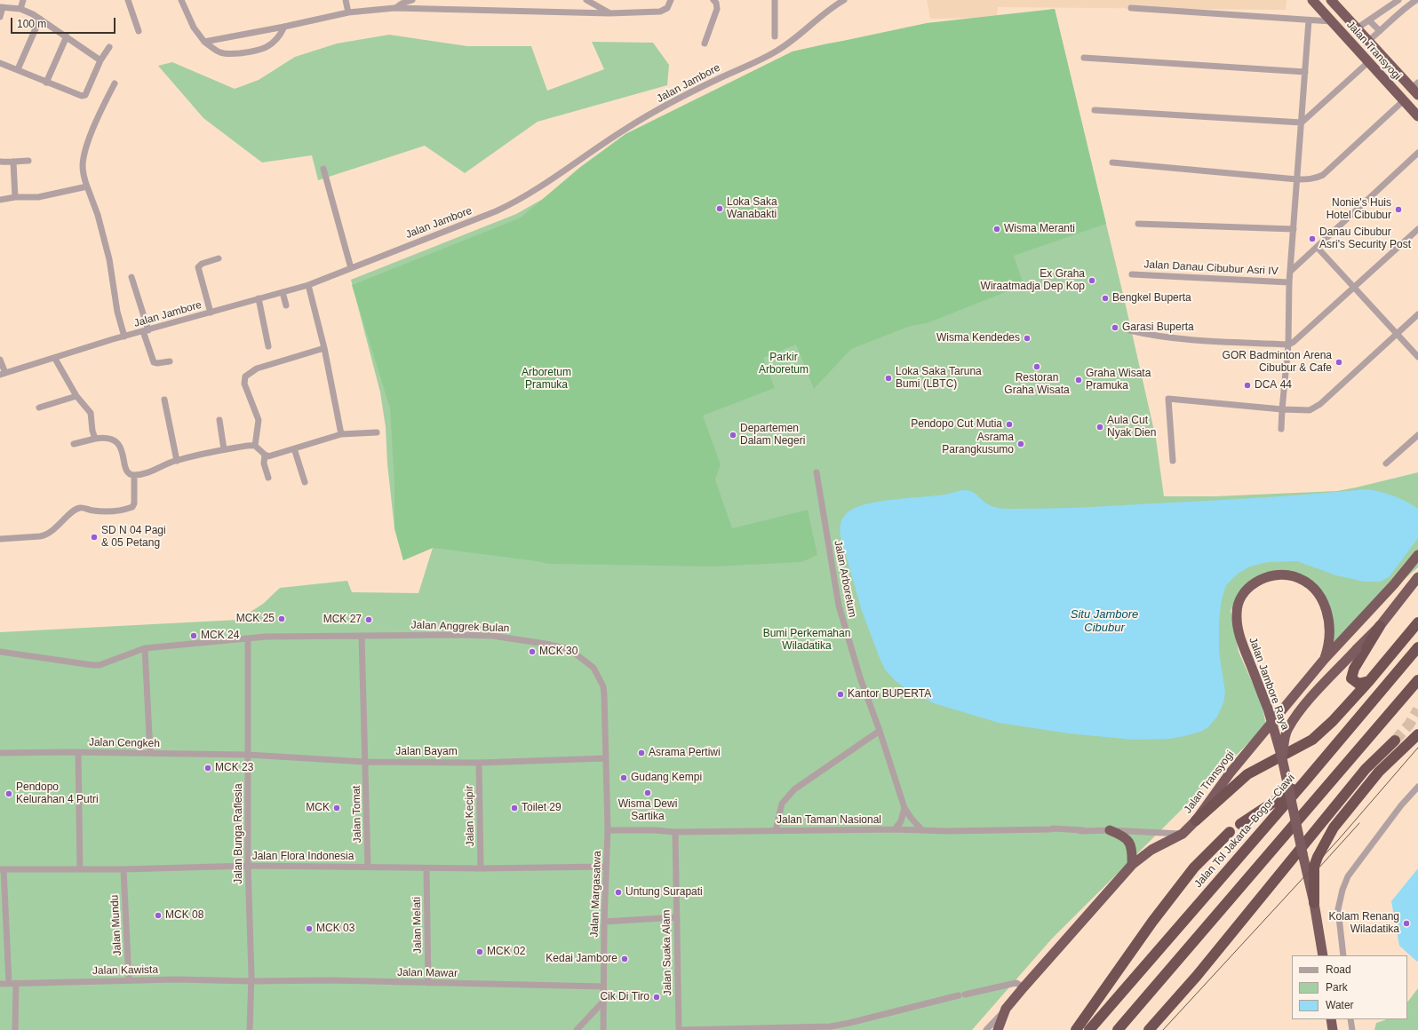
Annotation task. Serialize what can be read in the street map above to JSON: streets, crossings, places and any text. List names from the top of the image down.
{
  "streets": {
    "highway": ["Jalan Transyogi", "Jalan Jambore Raya", "Jalan Tol Jakarta–Bogor–Ciawi"],
    "street": [
      "Jalan Jambore",
      "Jalan Danau Cibubur Asri IV",
      "Jalan Arboretum",
      "Jalan Anggrek Bulan",
      "Jalan Cengkeh",
      "Jalan Bayam",
      "Jalan Tomat",
      "Jalan Kecipir",
      "Jalan Taman Nasional",
      "Jalan Bunga Raflesia",
      "Jalan Flora Indonesia",
      "Jalan Margasatwa",
      "Jalan Mundu",
      "Jalan Melati",
      "Jalan Suaka Alam",
      "Jalan Kawista",
      "Jalan Mawar"
    ]
  },
  "crossings": [
    ["Jalan Transyogi", "Jalan Jambore Raya"],
    ["Jalan Transyogi", "Jalan Taman Nasional"],
    ["Jalan Arboretum", "Jalan Taman Nasional"],
    ["Jalan Anggrek Bulan", "Jalan Bayam"],
    ["Jalan Anggrek Bulan", "Jalan Tomat"],
    ["Jalan Anggrek Bulan", "Jalan Bunga Raflesia"],
    ["Jalan Anggrek Bulan", "Jalan Margasatwa"],
    ["Jalan Cengkeh", "Jalan Bayam"],
    ["Jalan Cengkeh", "Jalan Bunga Raflesia"],
    ["Jalan Bayam", "Jalan Tomat"],
    ["Jalan Bayam", "Jalan Kecipir"],
    ["Jalan Bayam", "Jalan Bunga Raflesia"],
    ["Jalan Bayam", "Jalan Margasatwa"],
    ["Jalan Tomat", "Jalan Flora Indonesia"],
    ["Jalan Kecipir", "Jalan Flora Indonesia"],
    ["Jalan Taman Nasional", "Jalan Margasatwa"],
    ["Jalan Taman Nasional", "Jalan Suaka Alam"],
    ["Jalan Bunga Raflesia", "Jalan Flora Indonesia"],
    ["Jalan Bunga Raflesia", "Jalan Kawista"],
    ["Jalan Bunga Raflesia", "Jalan Mawar"],
    ["Jalan Flora Indonesia", "Jalan Margasatwa"],
    ["Jalan Flora Indonesia", "Jalan Mundu"],
    ["Jalan Flora Indonesia", "Jalan Melati"],
    ["Jalan Margasatwa", "Jalan Mawar"],
    ["Jalan Mundu", "Jalan Kawista"],
    ["Jalan Melati", "Jalan Mawar"],
    ["Jalan Kawista", "Jalan Mawar"]
  ],
  "water": ["Situ Jambore Cibubur"],
  "parks": ["Parkir Arboretum", "Arboretum Pramuka", "Bumi Perkemahan Wiladatika"],
  "places": [
    "Loka Saka Wanabakti",
    "Nonie's Huis Hotel Cibubur",
    "Wisma Meranti",
    "Danau Cibubur Asri's Security Post",
    "Ex Graha Wiraatmadja Dep Kop",
    "Bengkel Buperta",
    "Garasi Buperta",
    "Wisma Kendedes",
    "GOR Badminton Arena Cibubur & Cafe",
    "Restoran Graha Wisata",
    "Loka Saka Taruna Bumi (LBTC)",
    "Graha Wisata Pramuka",
    "DCA 44",
    "Pendopo Cut Mutia",
    "Aula Cut Nyak Dien",
    "Departemen Dalam Negeri",
    "Asrama Parangkusumo",
    "SD N 04 Pagi & 05 Petang",
    "MCK 25",
    "MCK 27",
    "MCK 24",
    "MCK 30",
    "Kantor BUPERTA",
    "Asrama Pertiwi",
    "MCK 23",
    "Gudang Kempi",
    "Wisma Dewi Sartika",
    "Pendopo Kelurahan 4 Putri",
    "MCK",
    "Toilet 29",
    "Untung Surapati",
    "MCK 08",
    "Kolam Renang Wiladatika",
    "MCK 03",
    "MCK 02",
    "Kedai Jambore",
    "Cik Di Tiro"
  ],
  "legend": ["Road", "Park", "Water"],
  "scale_bar": "100 m"
}
